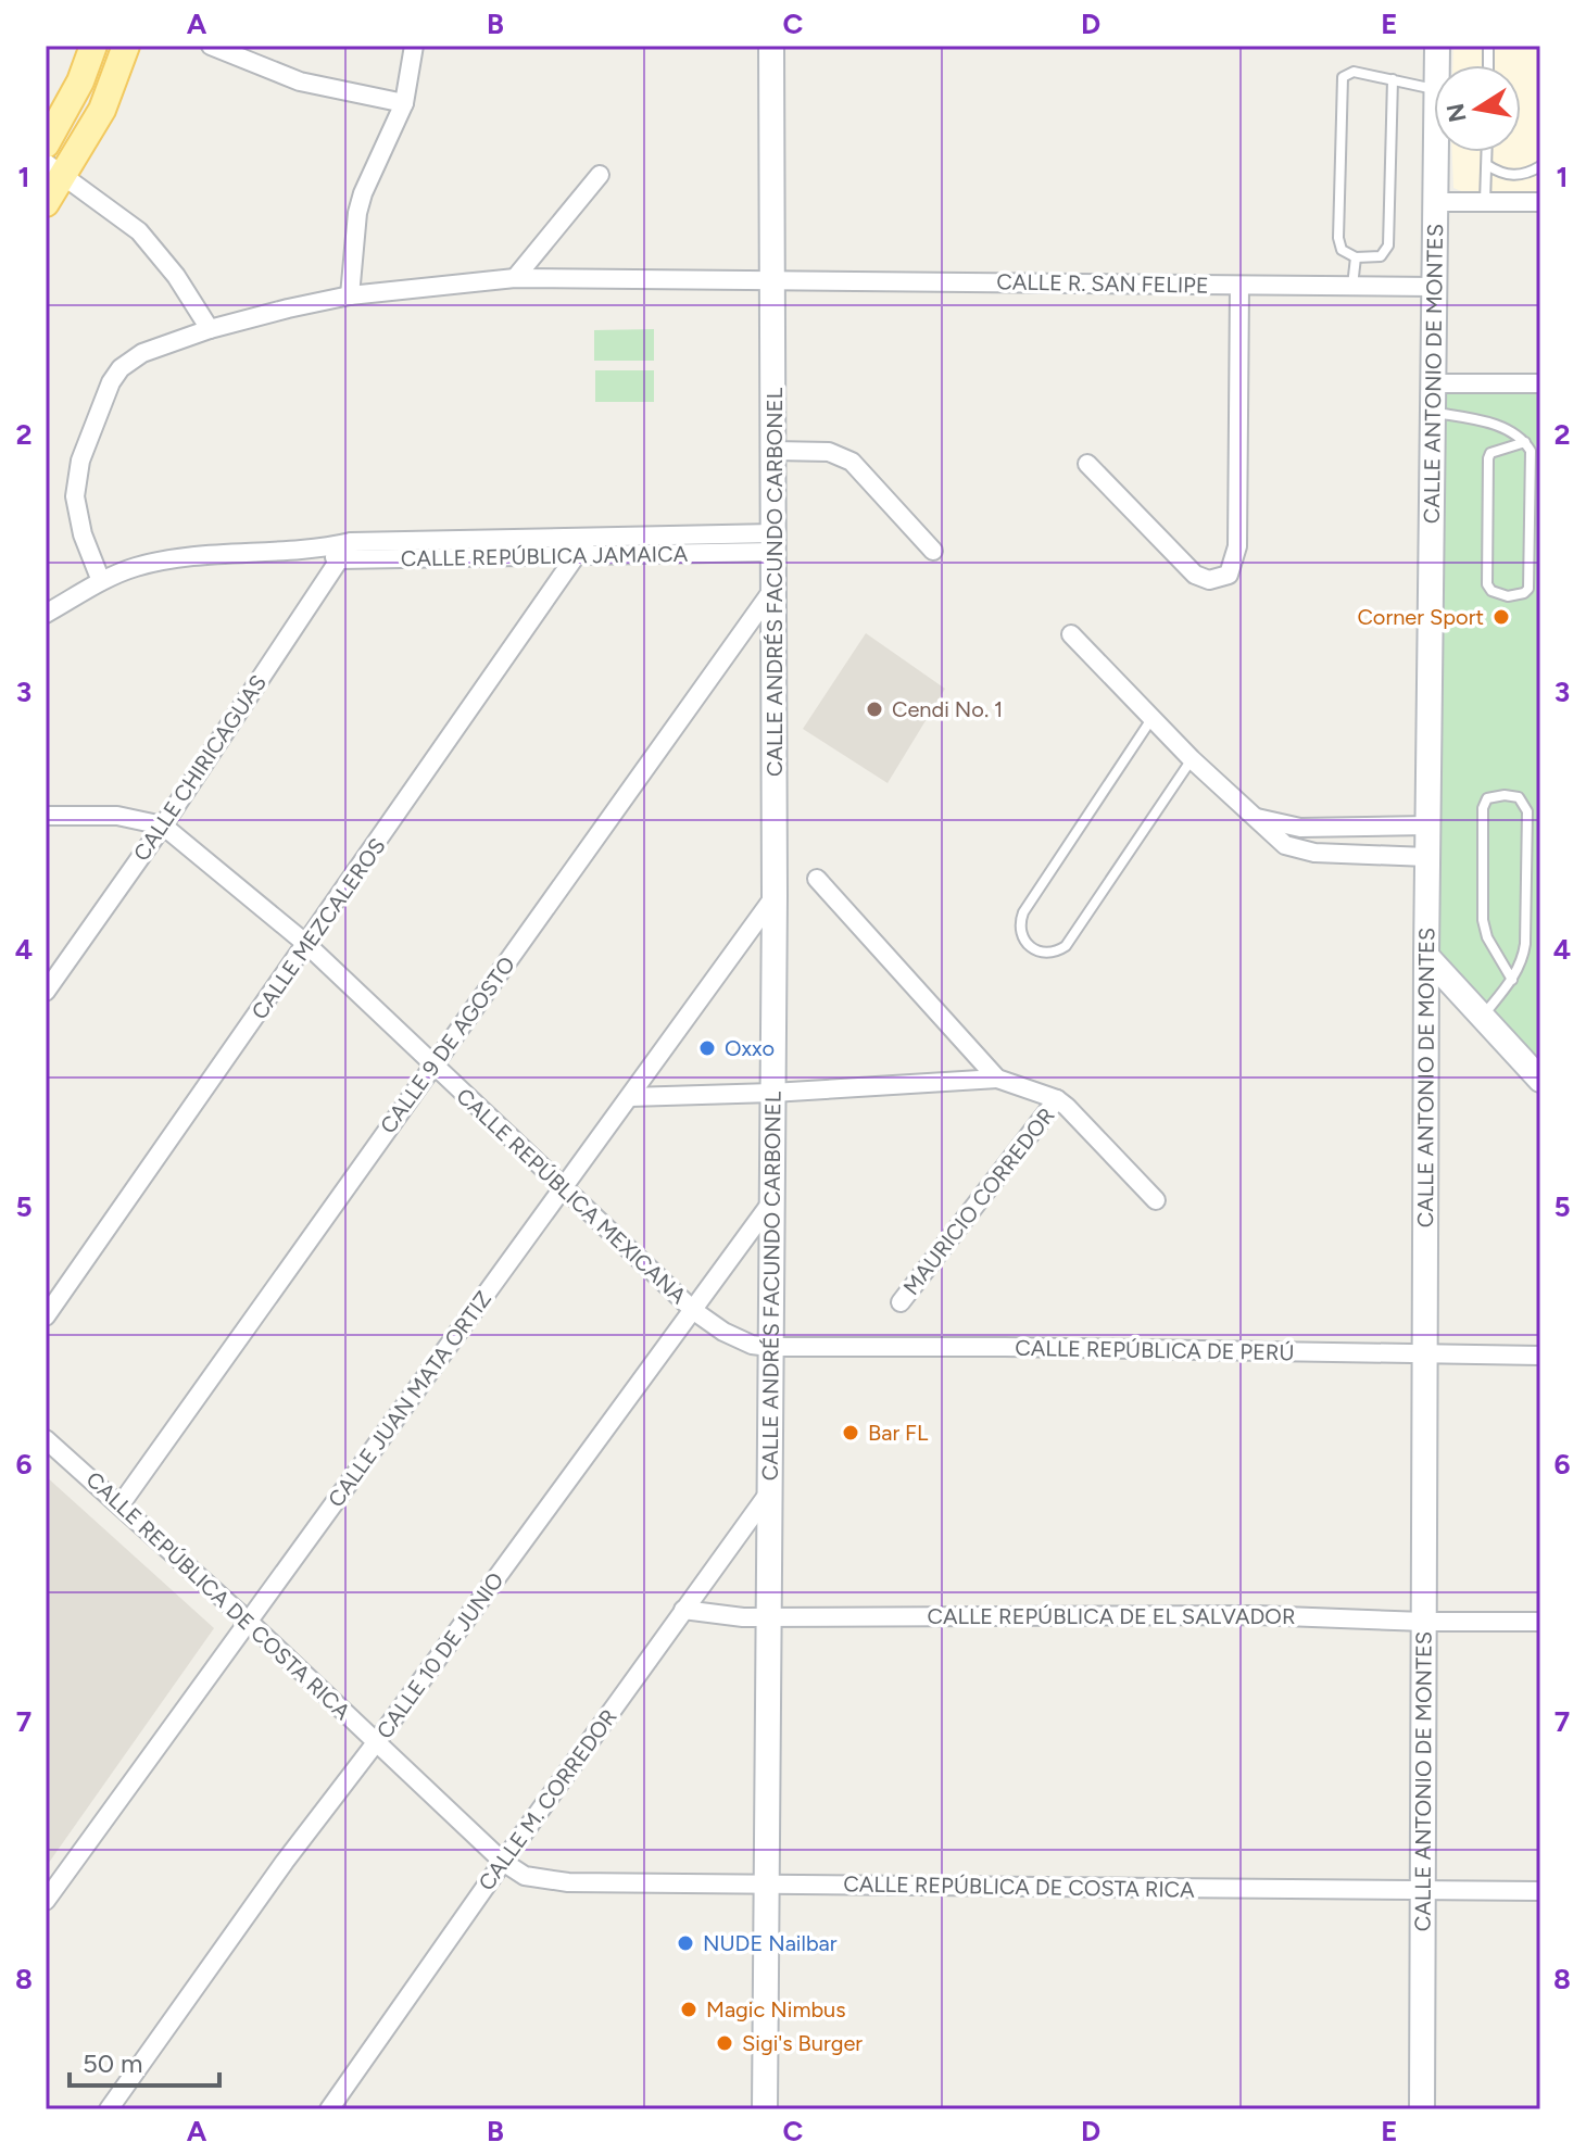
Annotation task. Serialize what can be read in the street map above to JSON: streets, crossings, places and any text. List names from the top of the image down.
{
  "streets": {
    "main road": ["CALLE ANTONIO DE MONTES", "CALLE ANDRÉS FACUNDO CARBONEL"],
    "street": [
      "CALLE R. SAN FELIPE",
      "CALLE REPÚBLICA JAMAICA",
      "CALLE CHIRICAGUAS",
      "CALLE MEZCALEROS",
      "CALLE 9 DE AGOSTO",
      "CALLE REPÚBLICA MEXICANA",
      "MAURICIO CORREDOR",
      "CALLE REPÚBLICA DE PERÚ",
      "CALLE JUAN MATA ORTIZ",
      "CALLE REPÚBLICA DE COSTA RICA",
      "CALLE REPÚBLICA DE EL SALVADOR",
      "CALLE 10 DE JUNIO",
      "CALLE M. CORREDOR"
    ]
  },
  "crossings": [
    ["CALLE R. SAN FELIPE", "CALLE ANTONIO DE MONTES"],
    ["CALLE R. SAN FELIPE", "CALLE REPÚBLICA JAMAICA"],
    ["CALLE R. SAN FELIPE", "CALLE ANDRÉS FACUNDO CARBONEL"],
    ["CALLE ANTONIO DE MONTES", "CALLE REPÚBLICA DE PERÚ"],
    ["CALLE ANTONIO DE MONTES", "CALLE REPÚBLICA DE COSTA RICA"],
    ["CALLE ANTONIO DE MONTES", "CALLE REPÚBLICA DE EL SALVADOR"],
    ["CALLE REPÚBLICA JAMAICA", "CALLE ANDRÉS FACUNDO CARBONEL"],
    ["CALLE REPÚBLICA JAMAICA", "CALLE CHIRICAGUAS"],
    ["CALLE REPÚBLICA JAMAICA", "CALLE MEZCALEROS"],
    ["CALLE ANDRÉS FACUNDO CARBONEL", "CALLE 9 DE AGOSTO"],
    ["CALLE ANDRÉS FACUNDO CARBONEL", "CALLE REPÚBLICA MEXICANA"],
    ["CALLE ANDRÉS FACUNDO CARBONEL", "CALLE REPÚBLICA DE PERÚ"],
    ["CALLE ANDRÉS FACUNDO CARBONEL", "CALLE JUAN MATA ORTIZ"],
    ["CALLE ANDRÉS FACUNDO CARBONEL", "CALLE REPÚBLICA DE COSTA RICA"],
    ["CALLE ANDRÉS FACUNDO CARBONEL", "CALLE REPÚBLICA DE EL SALVADOR"],
    ["CALLE ANDRÉS FACUNDO CARBONEL", "CALLE 10 DE JUNIO"],
    ["CALLE ANDRÉS FACUNDO CARBONEL", "CALLE M. CORREDOR"],
    ["CALLE CHIRICAGUAS", "CALLE REPÚBLICA MEXICANA"],
    ["CALLE MEZCALEROS", "CALLE REPÚBLICA MEXICANA"],
    ["CALLE 9 DE AGOSTO", "CALLE REPÚBLICA MEXICANA"],
    ["CALLE 9 DE AGOSTO", "CALLE REPÚBLICA DE COSTA RICA"],
    ["CALLE REPÚBLICA MEXICANA", "CALLE REPÚBLICA DE PERÚ"],
    ["CALLE REPÚBLICA MEXICANA", "CALLE JUAN MATA ORTIZ"],
    ["CALLE REPÚBLICA MEXICANA", "CALLE 10 DE JUNIO"],
    ["CALLE JUAN MATA ORTIZ", "CALLE REPÚBLICA DE COSTA RICA"],
    ["CALLE REPÚBLICA DE COSTA RICA", "CALLE 10 DE JUNIO"],
    ["CALLE REPÚBLICA DE COSTA RICA", "CALLE M. CORREDOR"],
    ["CALLE REPÚBLICA DE EL SALVADOR", "CALLE M. CORREDOR"]
  ],
  "places": [
    "Corner Sport",
    "Cendi No. 1",
    "Oxxo",
    "Bar FL",
    "NUDE Nailbar",
    "Magic Nimbus",
    "Sigi's Burger"
  ],
  "scale_bar": "50 m",
  "north": "left",
  "grid": {
    "columns": [
      "A",
      "B",
      "C",
      "D",
      "E"
    ],
    "rows": [
      "1",
      "2",
      "3",
      "4",
      "5",
      "6",
      "7",
      "8"
    ]
  }
}
